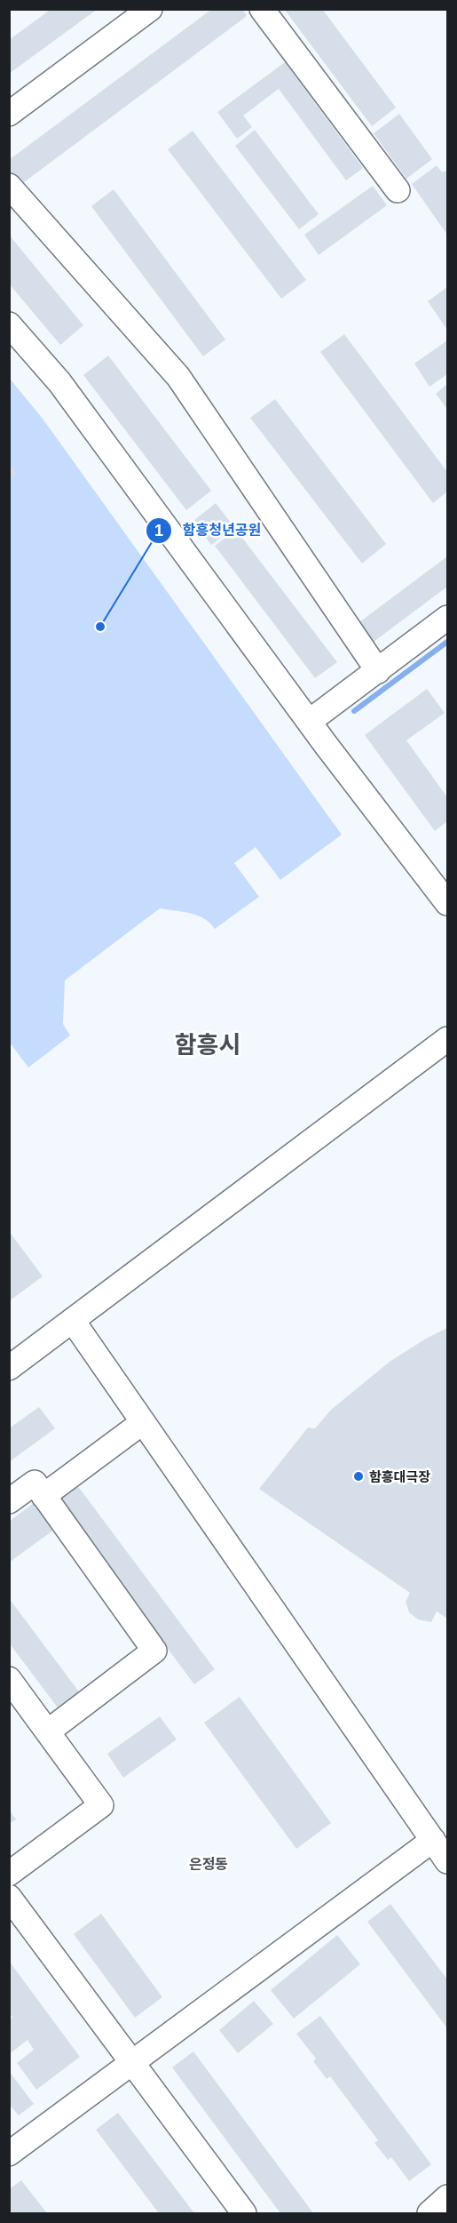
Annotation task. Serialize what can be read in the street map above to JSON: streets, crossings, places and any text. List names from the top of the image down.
{
  "districts": ["함흥시", "은정동"],
  "places": ["함흥청년공원", "함흥대극장"]
}
